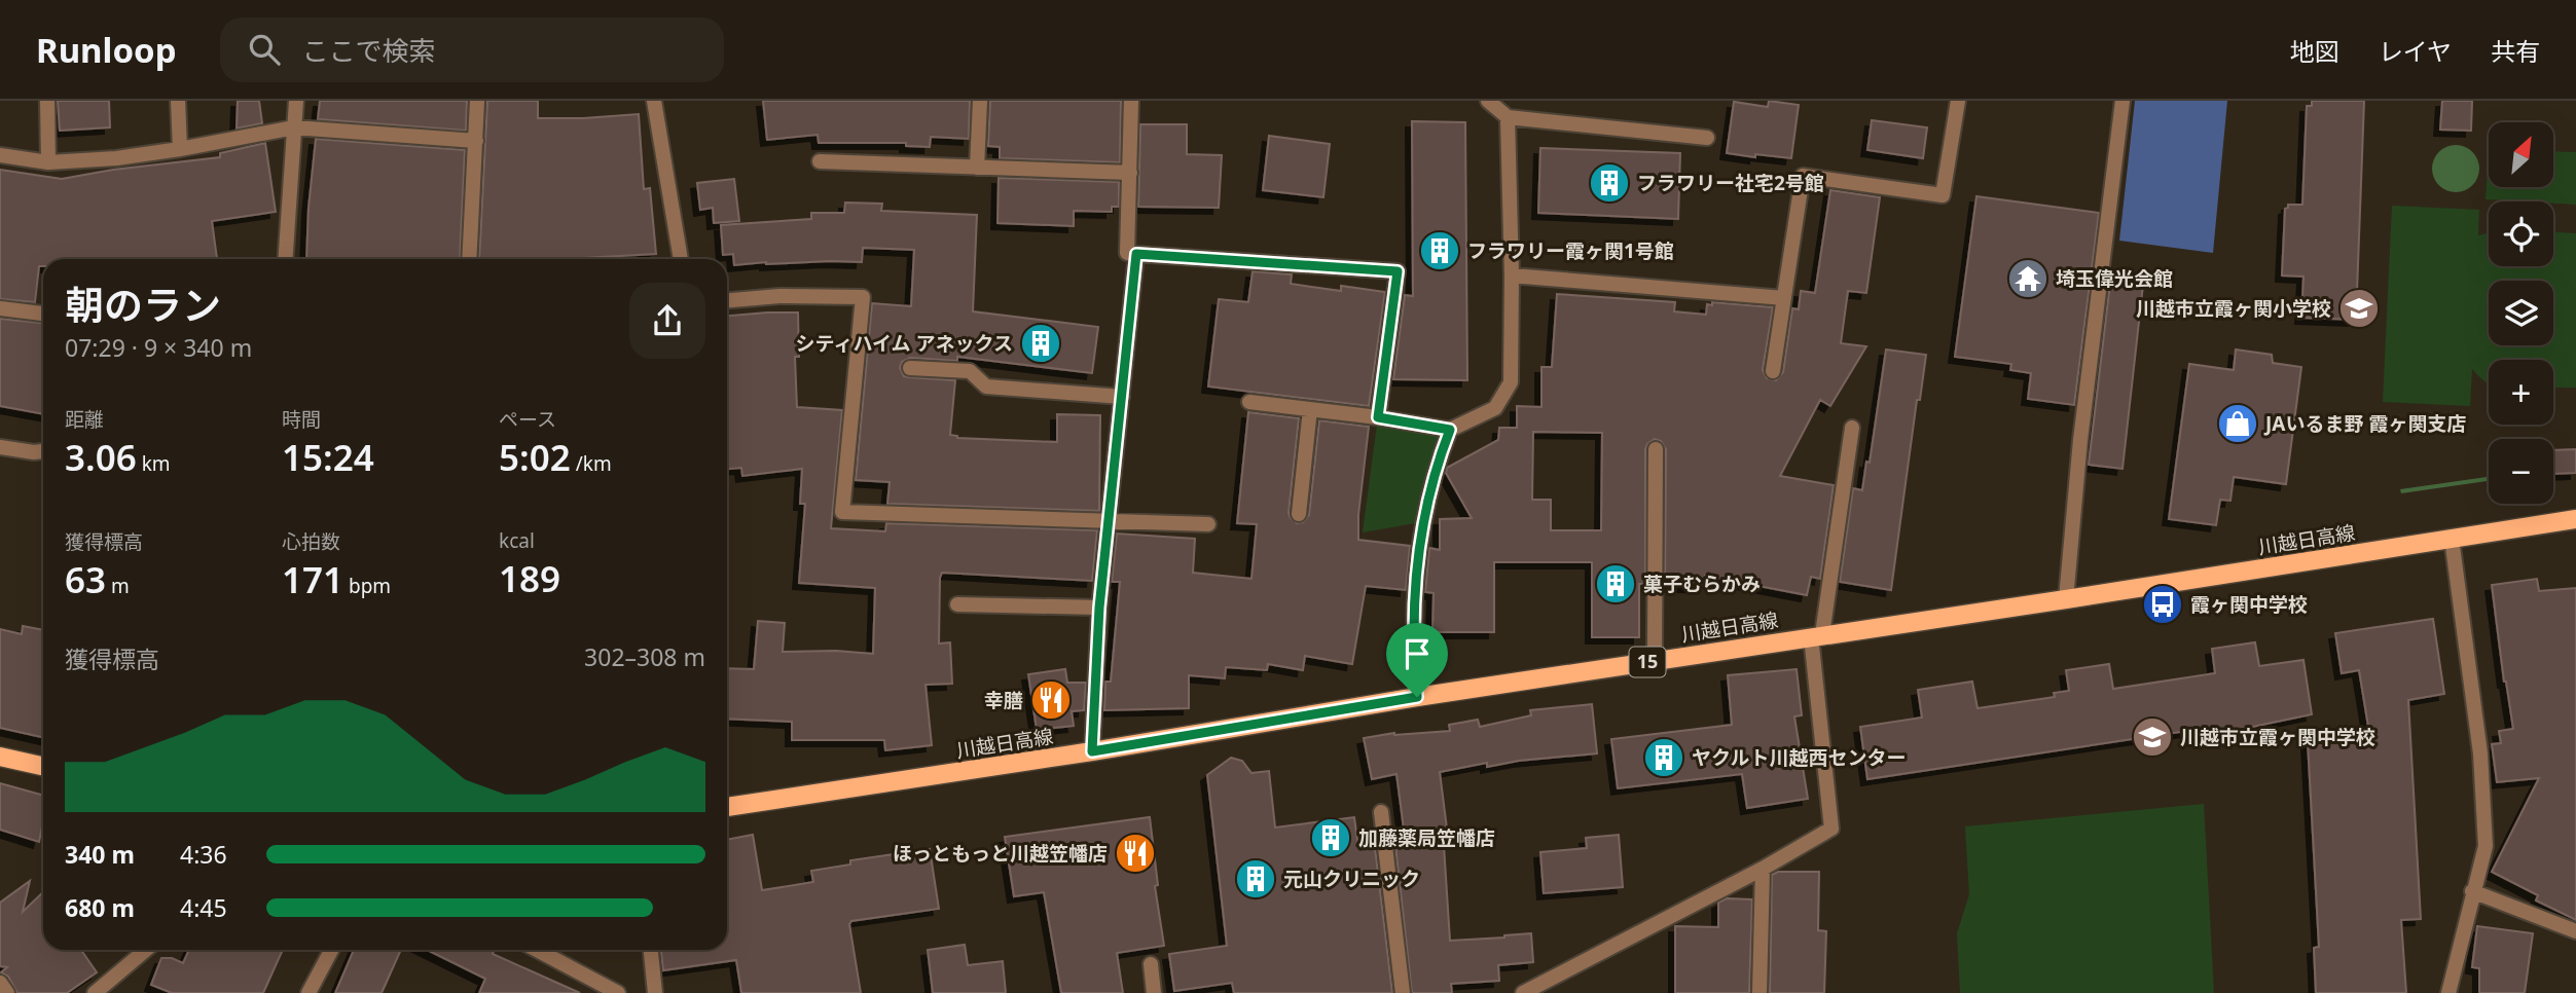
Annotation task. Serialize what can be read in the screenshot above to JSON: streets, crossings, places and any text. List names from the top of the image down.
{
  "streets": {
    "main road": ["川越日高線", "15"]
  },
  "places": {
    "building": [
      "フラワリー社宅2号館",
      "フラワリー霞ヶ関1号館",
      "シティハイム アネックス",
      "菓子むらかみ",
      "ヤクルト川越西センター",
      "加藤薬局笠幡店",
      "元山クリニック"
    ],
    "temple": ["埼玉偉光会館"],
    "school or university": ["川越市立霞ヶ関小学校", "川越市立霞ヶ関中学校"],
    "shop": ["JAいるま野 霞ヶ関支店"],
    "bus stop": ["霞ヶ関中学校"],
    "restaurant": ["幸膳", "ほっともっと川越笠幡店"]
  },
  "north": "top right",
  "page": {
    "header": "Runloop",
    "search": "ここで検索",
    "nav": ["地図", "レイヤ", "共有"],
    "map_buttons": ["+", "−"],
    "heading": ["朝のラン", "07:29 · 9 × 340 m"],
    "stats": [
      ["距離", "3.06 km"],
      ["時間", "15:24"],
      ["ペース", "5:02 /km"],
      ["獲得標高", "63 m"],
      ["心拍数", "171 bpm"],
      ["kcal", "189"]
    ],
    "chart": ["獲得標高", "302–308 m"],
    "list": [
      {
        "name": "340 m",
        "note": "4:36"
      },
      {
        "name": "680 m",
        "note": "4:45"
      }
    ]
  }
}
